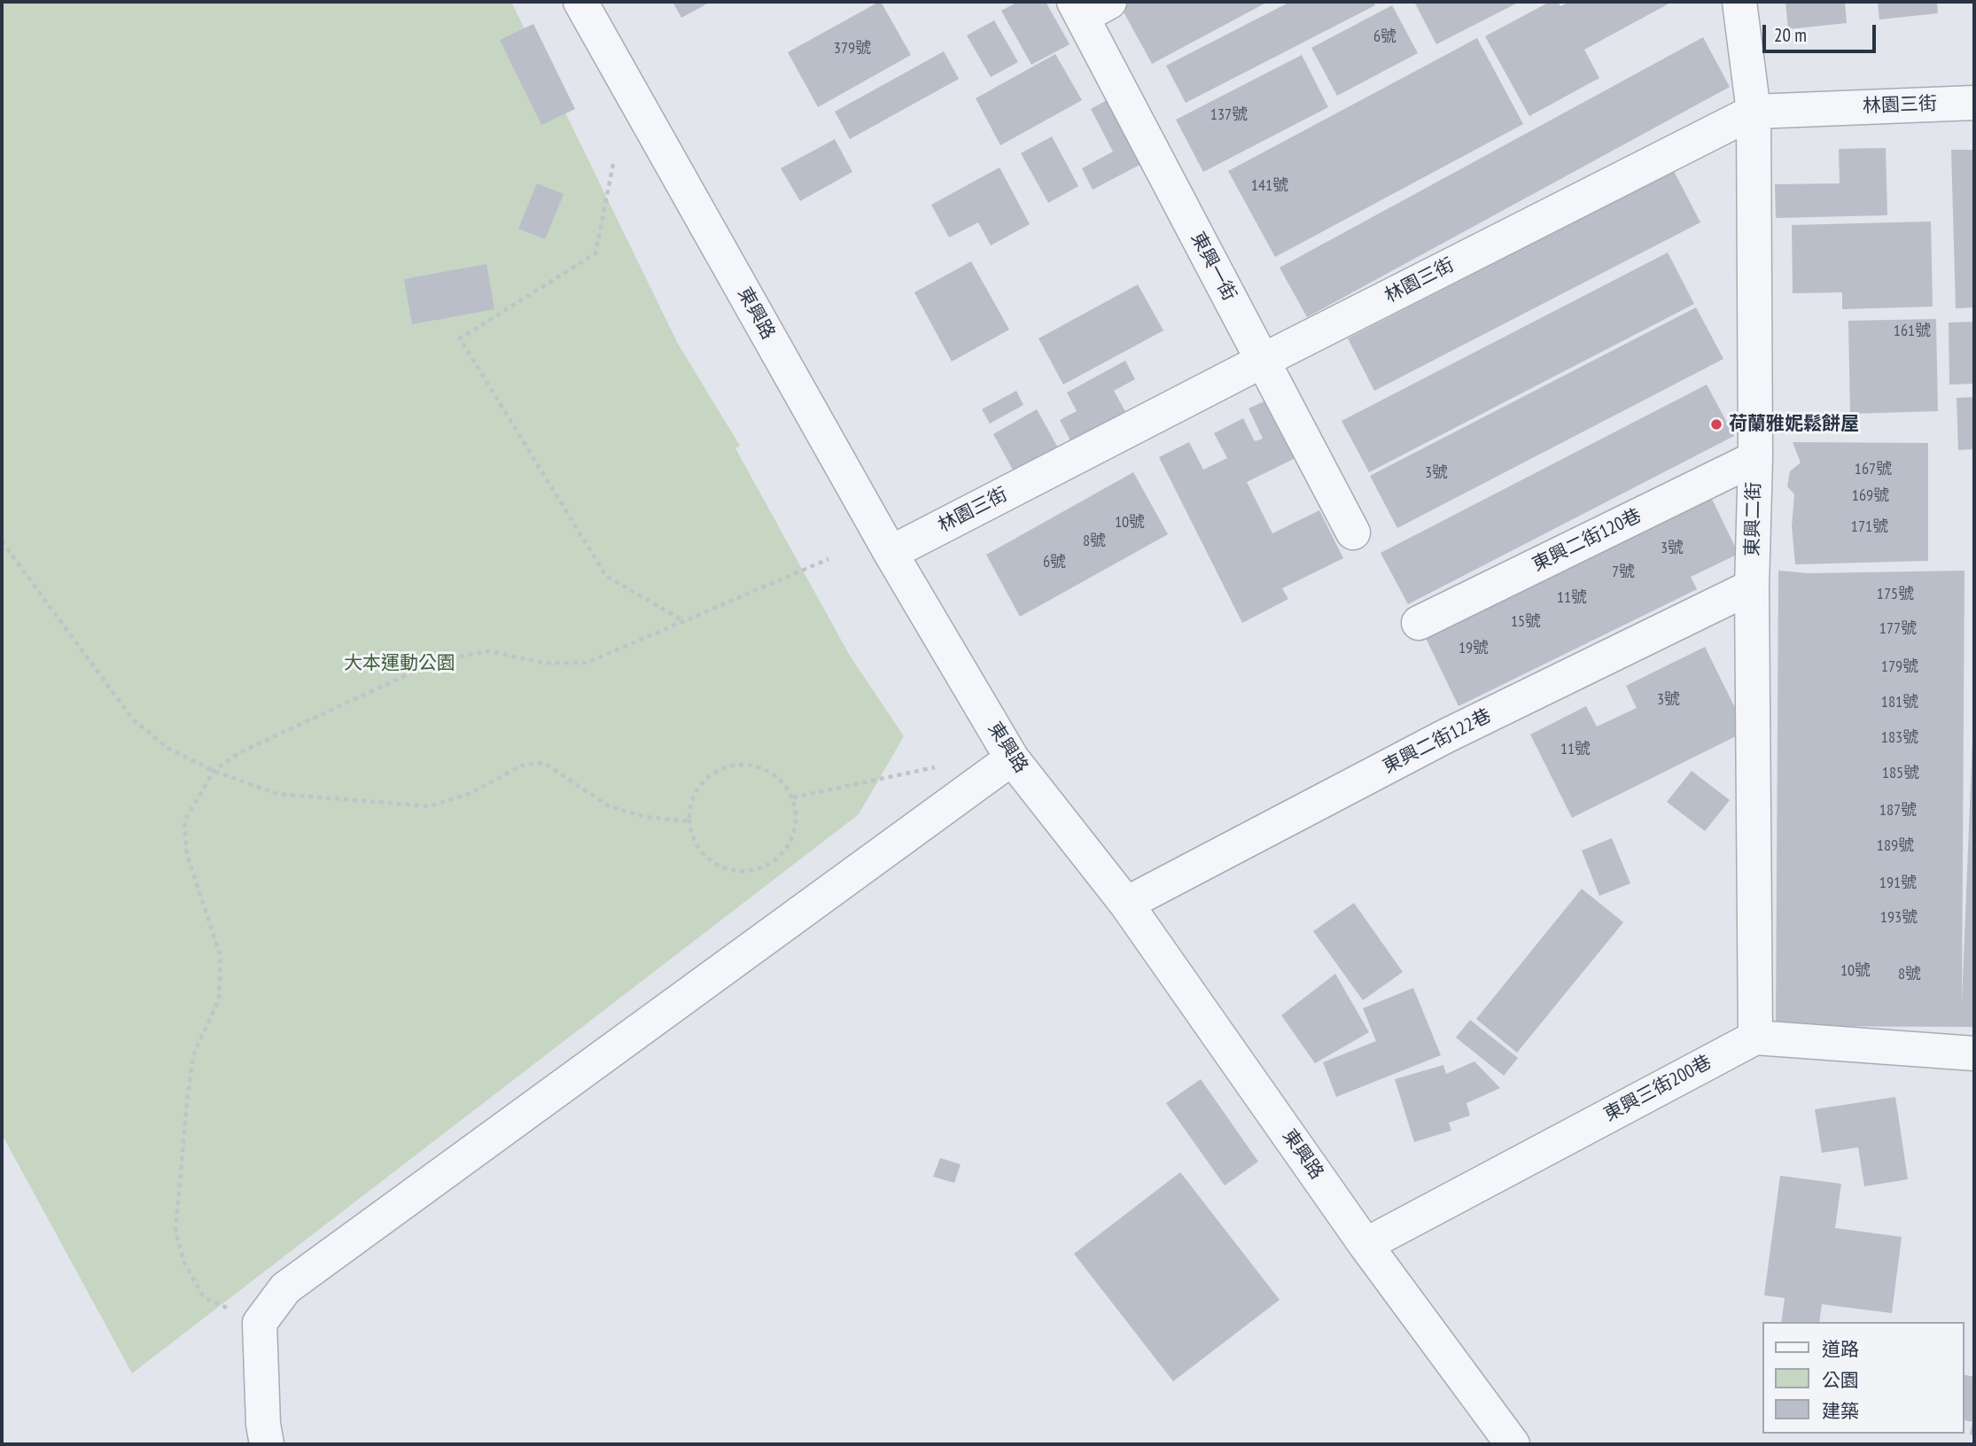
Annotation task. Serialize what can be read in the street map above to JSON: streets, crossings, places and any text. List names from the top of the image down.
{
  "streets": {
    "street": [
      "林園三街",
      "東興一街",
      "東興路",
      "東興二街",
      "東興二街120巷",
      "東興二街122巷",
      "東興三街200巷"
    ]
  },
  "crossings": [
    ["林園三街", "東興一街"],
    ["林園三街", "東興路"],
    ["林園三街", "東興二街"],
    ["東興路", "東興二街122巷"],
    ["東興路", "東興三街200巷"],
    ["東興二街", "東興二街120巷"],
    ["東興二街", "東興二街122巷"],
    ["東興二街", "東興三街200巷"]
  ],
  "parks": ["大本運動公園"],
  "places": ["荷蘭雅妮鬆餅屋"],
  "house_numbers": [
    "6號",
    "379號",
    "137號",
    "141號",
    "161號",
    "167號",
    "3號",
    "169號",
    "10號",
    "171號",
    "8號",
    "3號",
    "6號",
    "7號",
    "175號",
    "11號",
    "15號",
    "177號",
    "19號",
    "179號",
    "3號",
    "181號",
    "183號",
    "11號",
    "185號",
    "187號",
    "189號",
    "191號",
    "193號",
    "10號",
    "8號"
  ],
  "legend": ["道路", "公園", "建築"],
  "scale_bar": "20 m"
}
